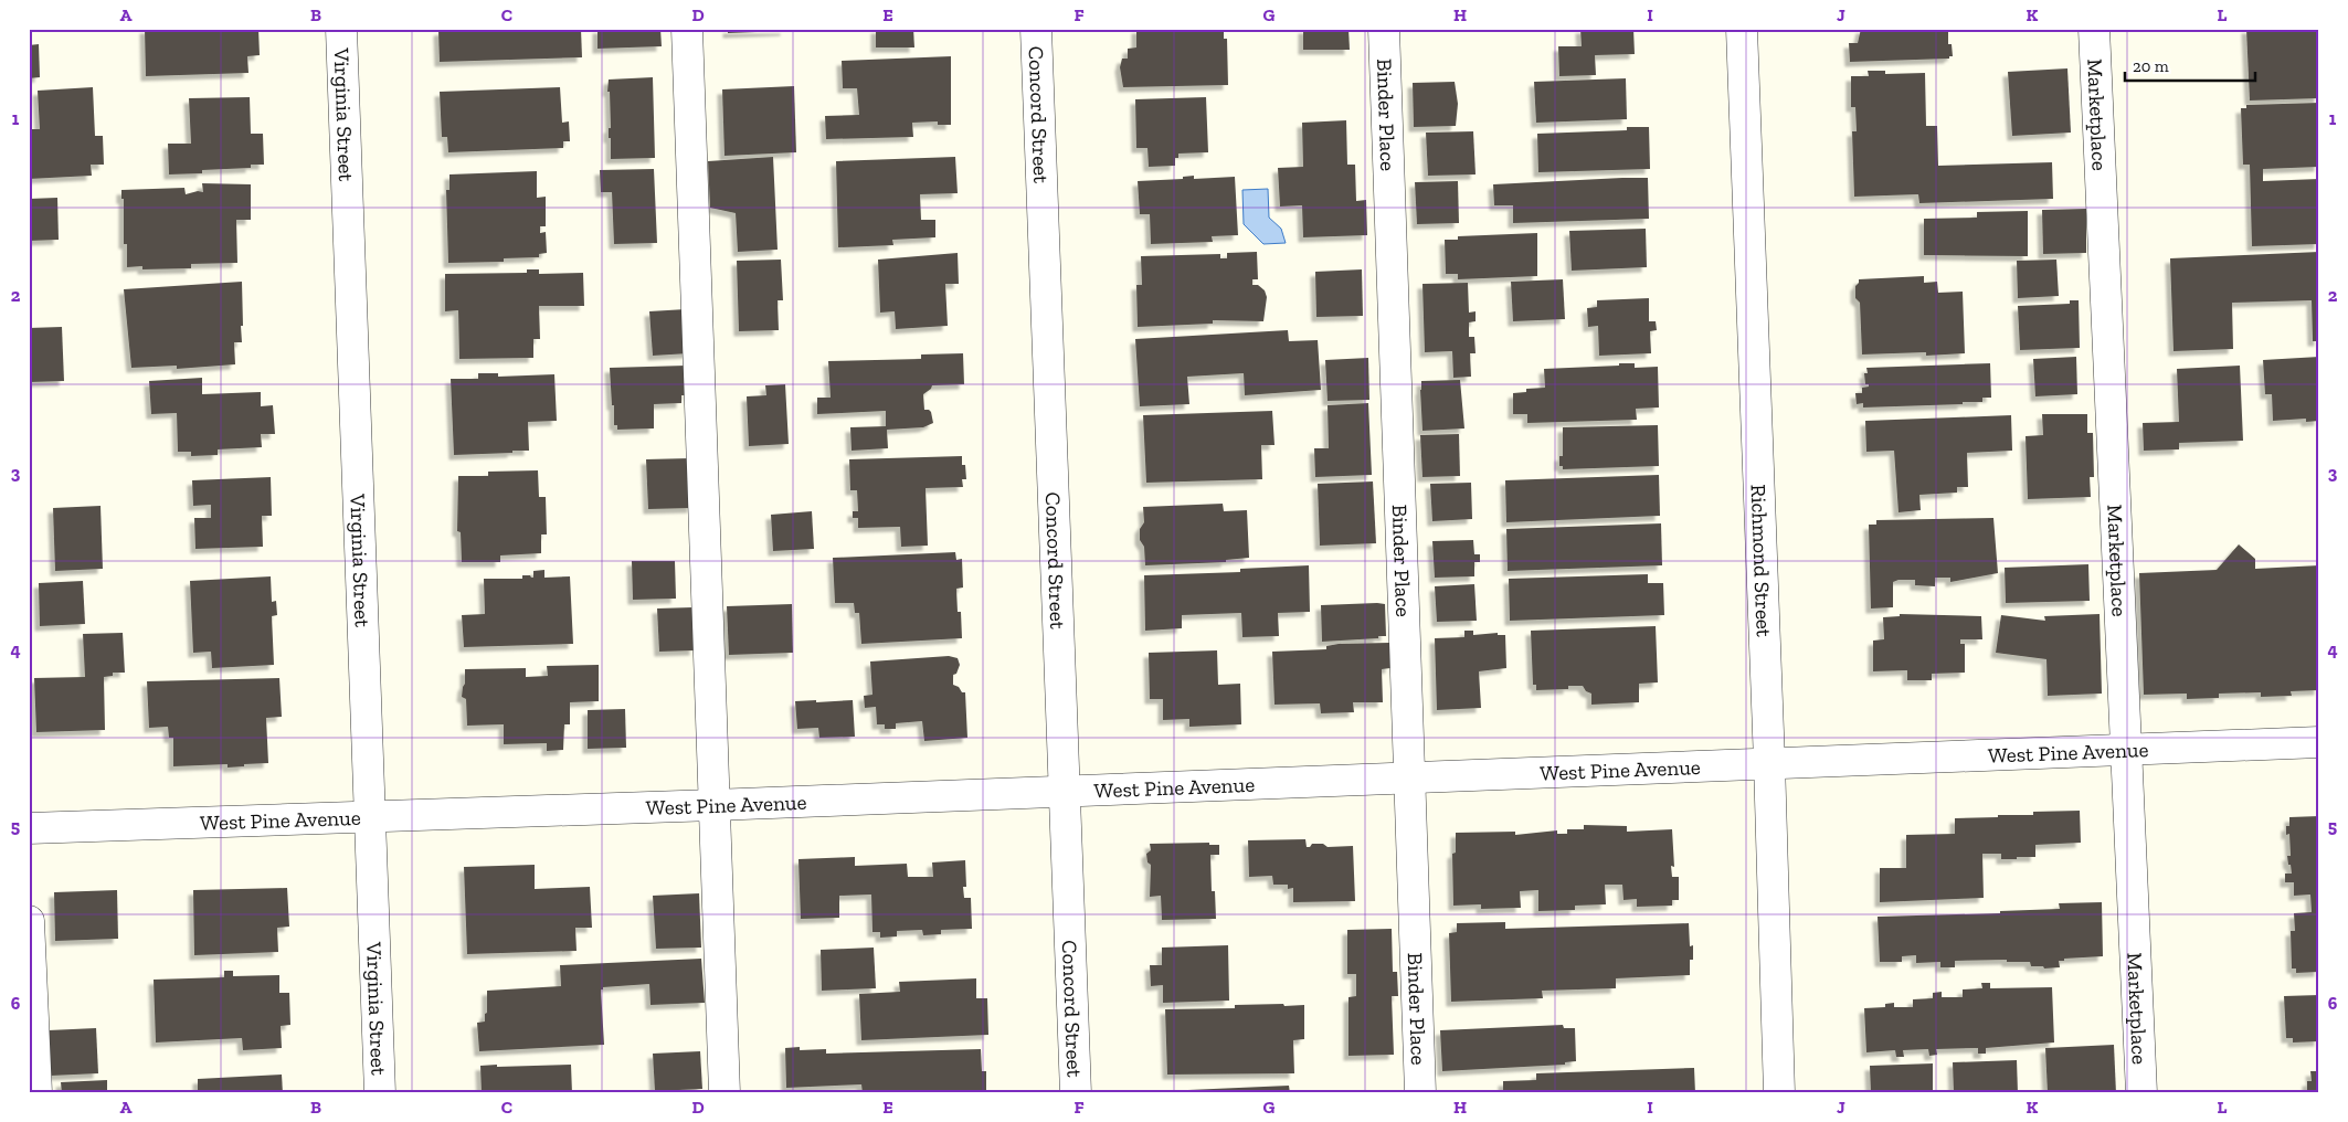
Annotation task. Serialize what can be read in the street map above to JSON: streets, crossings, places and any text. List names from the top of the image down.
{
  "streets": {
    "street": [
      "Virginia Street",
      "Concord Street",
      "Binder Place",
      "Marketplace",
      "Richmond Street",
      "West Pine Avenue"
    ]
  },
  "crossings": [
    ["Virginia Street", "West Pine Avenue"],
    ["Concord Street", "West Pine Avenue"],
    ["Binder Place", "West Pine Avenue"],
    ["Marketplace", "West Pine Avenue"],
    ["Richmond Street", "West Pine Avenue"]
  ],
  "scale_bar": "20 m",
  "grid": {
    "columns": [
      "A",
      "B",
      "C",
      "D",
      "E",
      "F",
      "G",
      "H",
      "I",
      "J",
      "K",
      "L"
    ],
    "rows": [
      "1",
      "2",
      "3",
      "4",
      "5",
      "6"
    ]
  }
}
